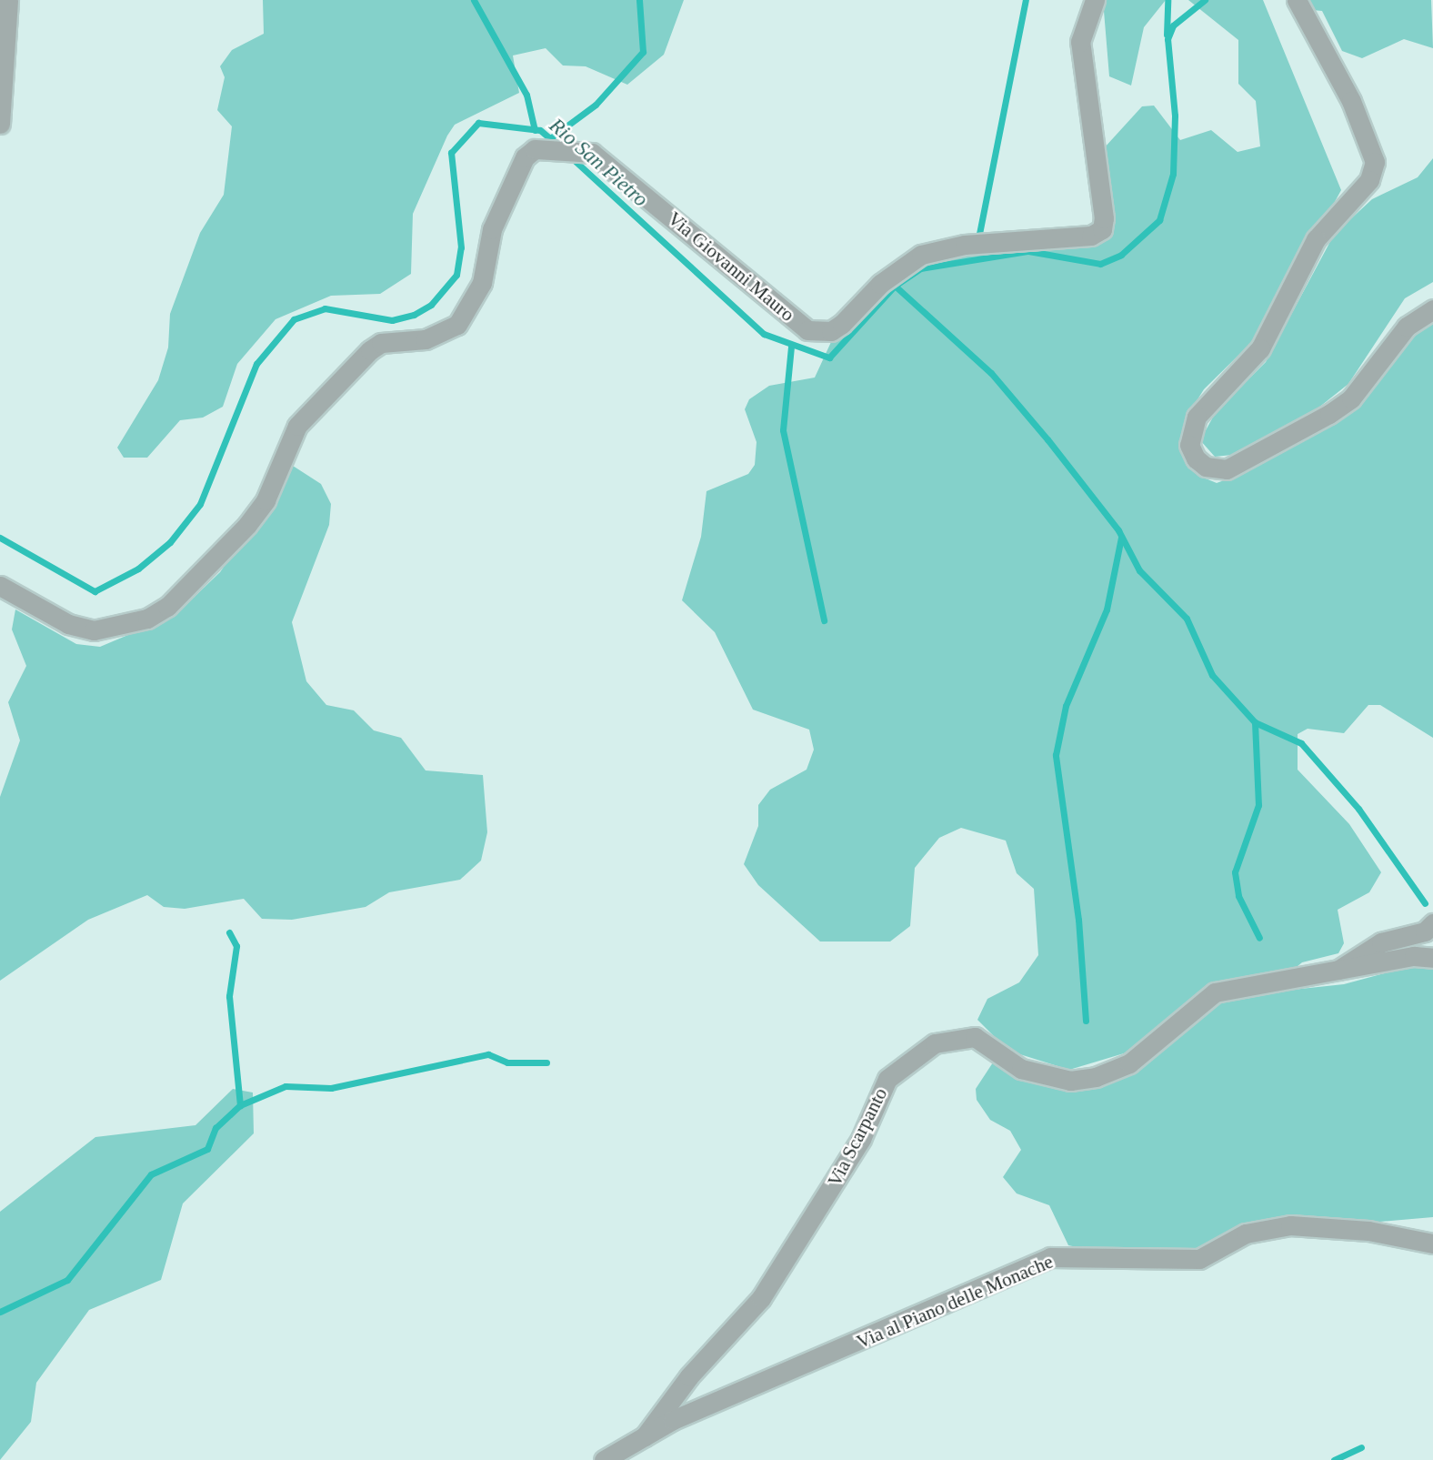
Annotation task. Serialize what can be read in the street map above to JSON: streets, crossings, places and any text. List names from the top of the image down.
{
  "streets": {
    "street": ["Via Giovanni Mauro", "Via Scarpanto", "Via al Piano delle Monache"]
  },
  "crossings": [
    ["Via Scarpanto", "Via al Piano delle Monache"]
  ],
  "water": ["Rio San Pietro"]
}
